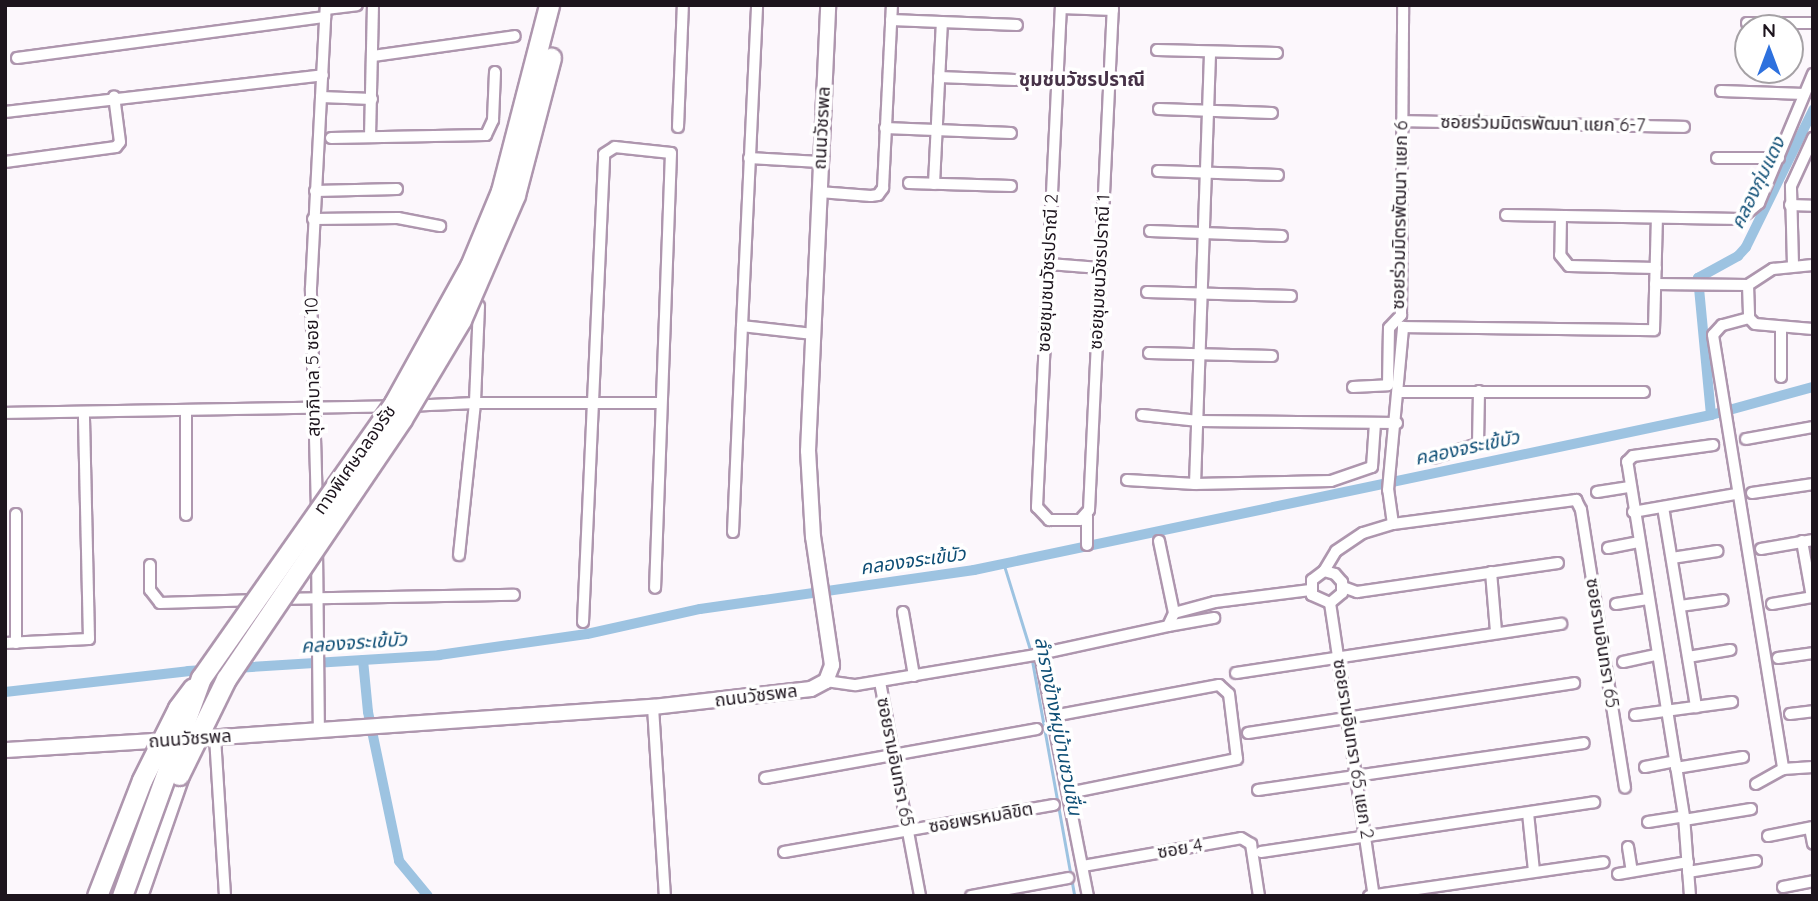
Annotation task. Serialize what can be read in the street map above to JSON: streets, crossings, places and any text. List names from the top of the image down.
{
  "streets": {
    "highway": ["ทางพิเศษฉลองรัช"],
    "main road": ["ถนนวัชรพล"],
    "street": [
      "ซอยร่วมมิตรพัฒนา แยก 6-7",
      "ซอยร่วมมิตรพัฒนา แยก 6",
      "ซอยชุมชนวัชรปราณี 1",
      "ซอยชุมชนวัชรปราณี 2",
      "สุขาภิบาล 5 ซอย 10",
      "ซอยรามอินทรา 65",
      "ซอยรามอินทรา 65 แยก 2",
      "ซอยพรหมลิขิต",
      "ซอย 4"
    ]
  },
  "crossings": [
    ["ซอยร่วมมิตรพัฒนา แยก 6-7", "ซอยร่วมมิตรพัฒนา แยก 6"],
    ["ถนนวัชรพล", "สุขาภิบาล 5 ซอย 10"],
    ["ถนนวัชรพล", "ซอยรามอินทรา 65"],
    ["ซอยชุมชนวัชรปราณี 1", "ซอยชุมชนวัชรปราณี 2"],
    ["ซอยรามอินทรา 65", "ซอยพรหมลิขิต"]
  ],
  "districts": ["ชุมชนวัชรปราณี"],
  "water": ["คลองกุ่มแดง", "คลองจระเข้บัว", "ลำรางข้างหมู่บ้านชวนชื่น"],
  "north": "top"
}
